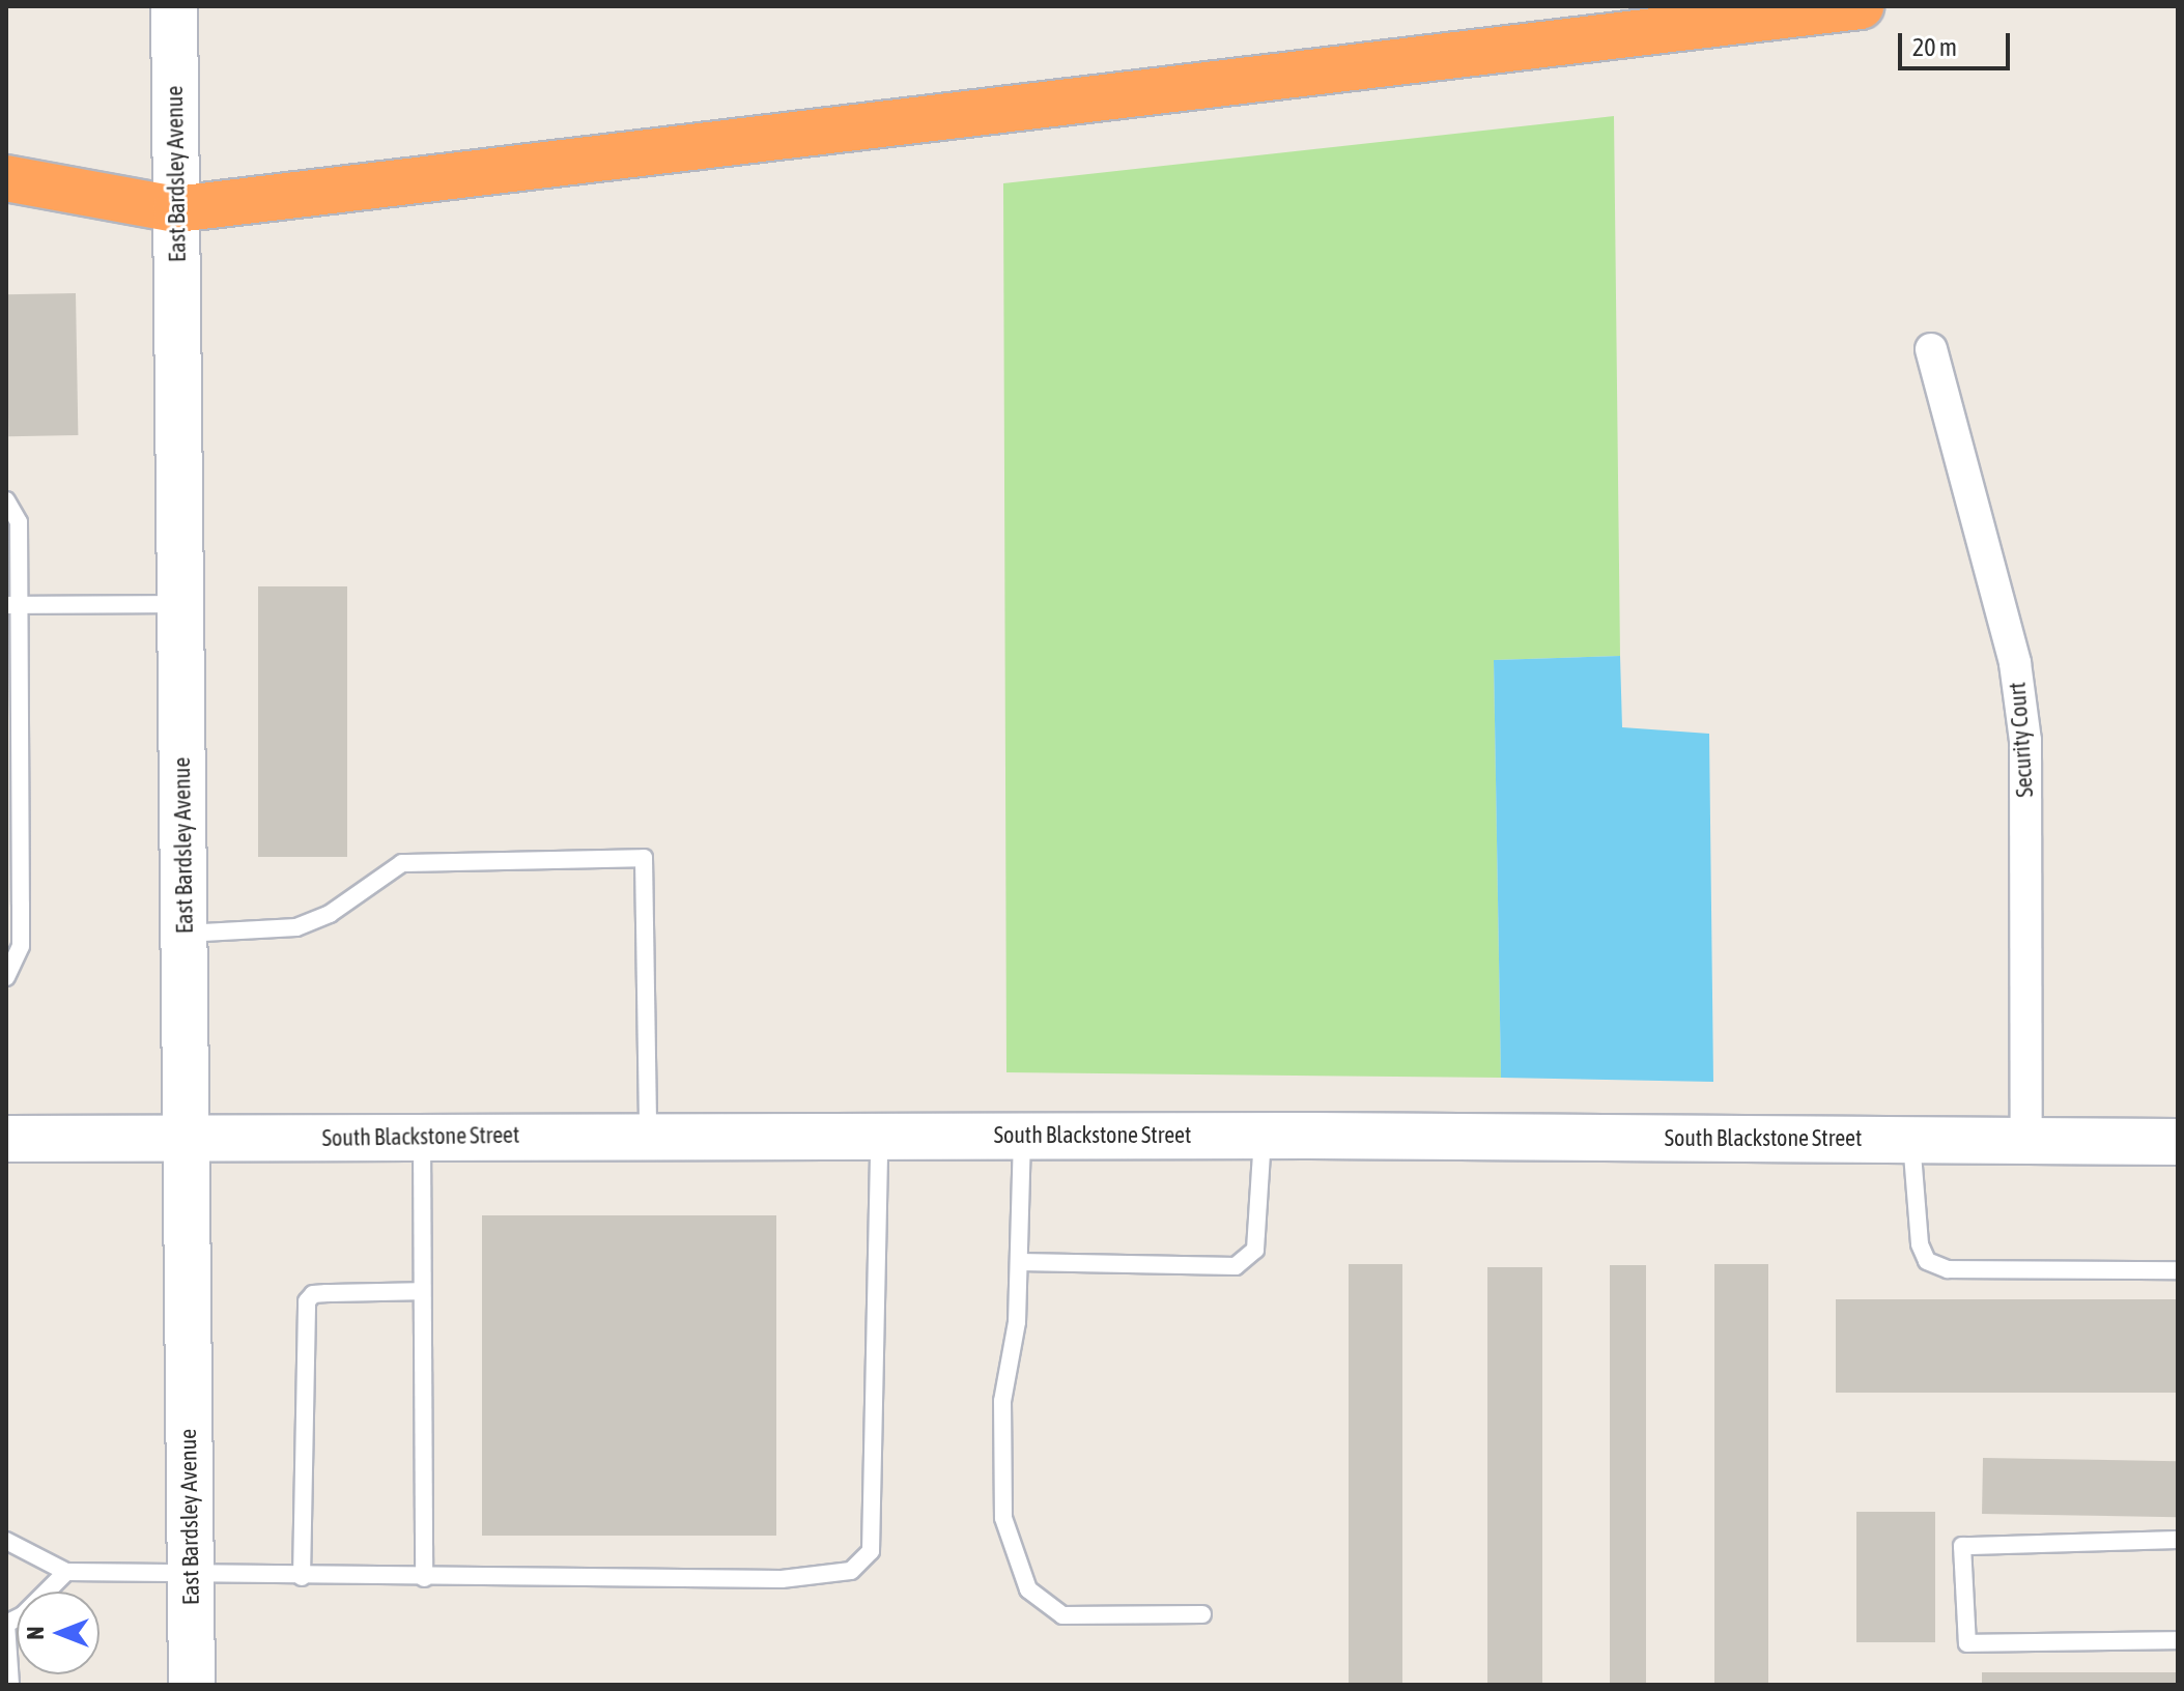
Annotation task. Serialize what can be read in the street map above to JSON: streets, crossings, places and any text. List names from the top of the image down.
{
  "streets": {
    "main road": ["East Bardsley Avenue", "South Blackstone Street"],
    "street": ["Security Court"]
  },
  "crossings": [
    ["East Bardsley Avenue", "South Blackstone Street"],
    ["Security Court", "South Blackstone Street"]
  ],
  "scale_bar": "20 m",
  "north": "left"
}
